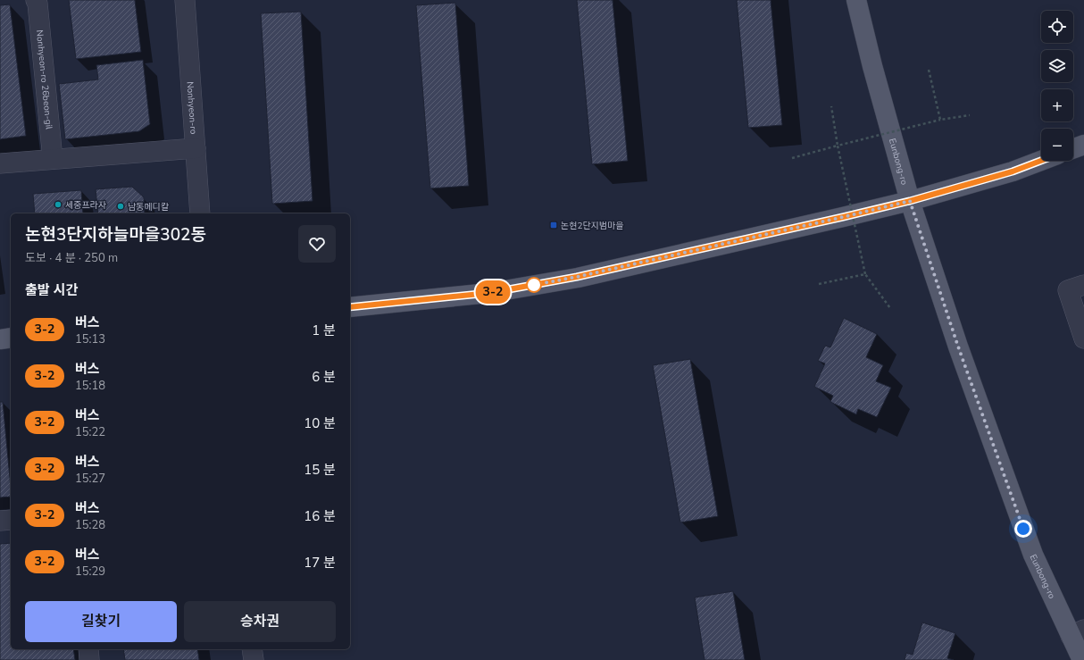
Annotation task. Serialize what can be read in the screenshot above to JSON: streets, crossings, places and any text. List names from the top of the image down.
{
  "streets": {
    "main road": ["Eunbong-ro"],
    "street": ["Nonhyeon-ro 26beon-gil", "Nonhyeon-ro"]
  },
  "places": {
    "other": ["세중프라자", "남동메디칼"],
    "transit": ["논현2단지범마을"]
  },
  "lines": ["bus line 3-2"],
  "page": {
    "on_map": "3-2",
    "map_buttons": ["+", "−"],
    "heading": [
      ["논현3단지하늘마을302동", "도보 · 4 분 · 250 m"],
      "출발 시간"
    ],
    "list": [
      {
        "mark": "3-2",
        "name": "버스",
        "note": "15:13",
        "value": "1 분"
      },
      {
        "mark": "3-2",
        "name": "버스",
        "note": "15:18",
        "value": "6 분"
      },
      {
        "mark": "3-2",
        "name": "버스",
        "note": "15:22",
        "value": "10 분"
      },
      {
        "mark": "3-2",
        "name": "버스",
        "note": "15:27",
        "value": "15 분"
      },
      {
        "mark": "3-2",
        "name": "버스",
        "note": "15:28",
        "value": "16 분"
      },
      {
        "mark": "3-2",
        "name": "버스",
        "note": "15:29",
        "value": "17 분"
      }
    ],
    "buttons": ["길찾기", "승차권"]
  }
}
